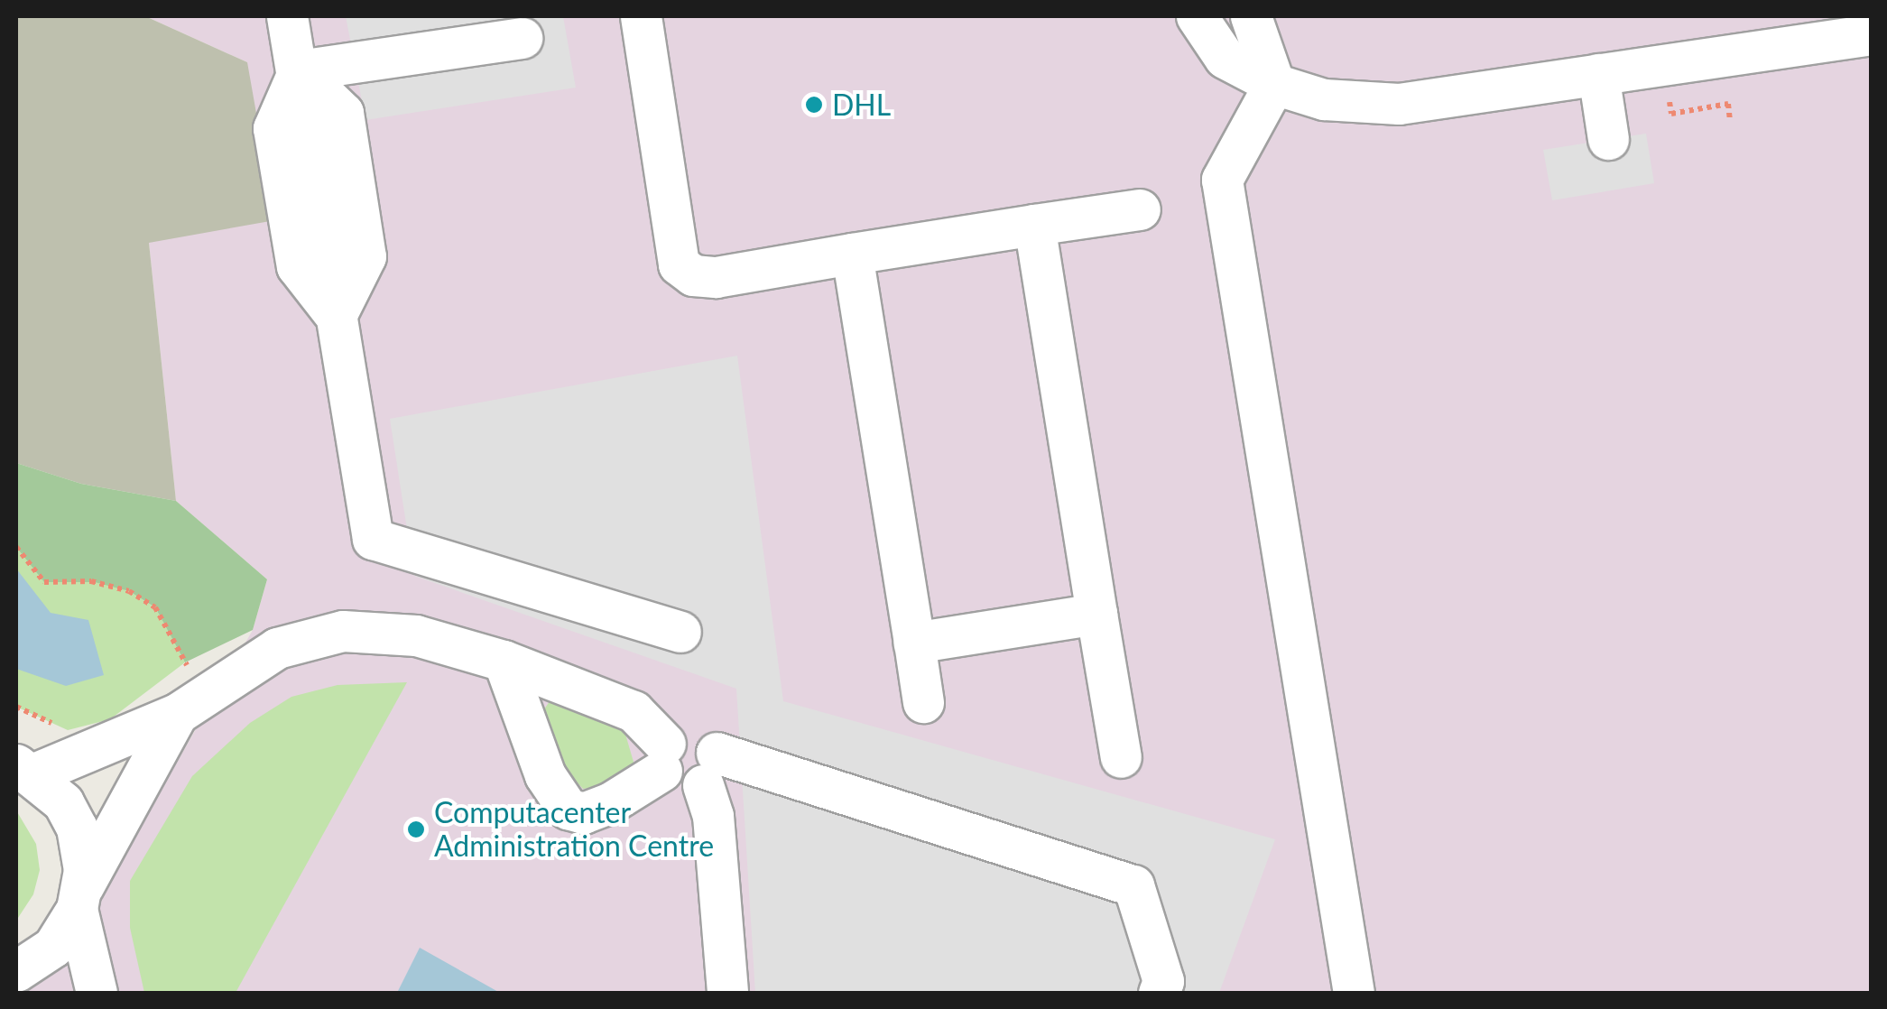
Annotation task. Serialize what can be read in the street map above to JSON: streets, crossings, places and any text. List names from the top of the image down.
{
  "places": ["DHL", "Computacenter Administration Centre"]
}
